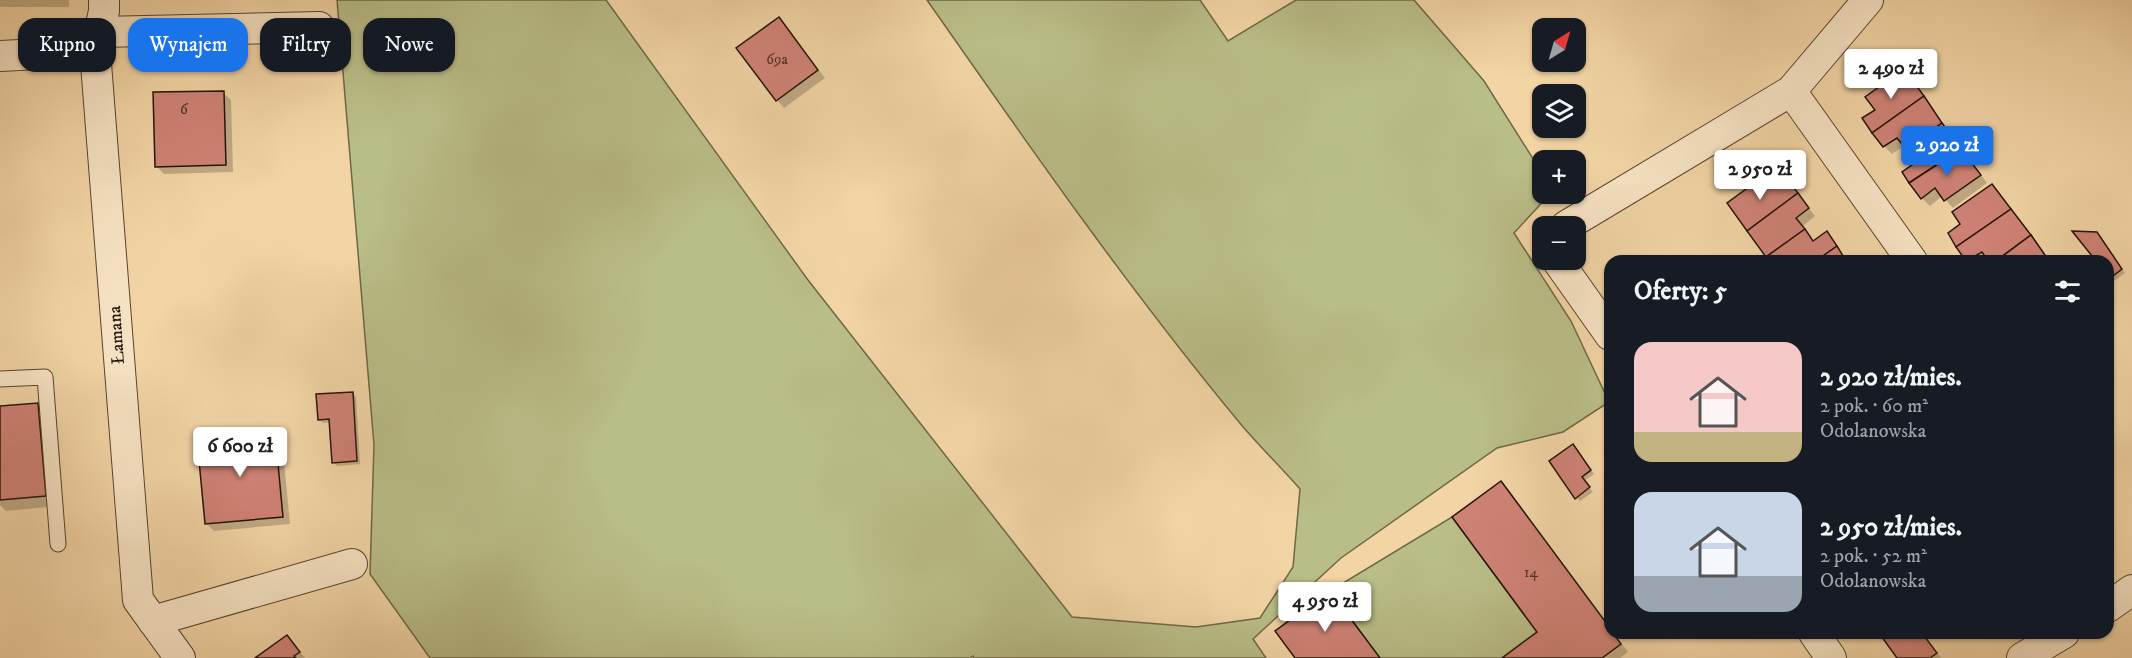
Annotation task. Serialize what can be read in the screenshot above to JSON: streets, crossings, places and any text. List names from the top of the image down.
{
  "streets": {
    "street": ["Łamana"]
  },
  "house_numbers": ["69a", "6", "14"],
  "north": "top right",
  "page": {
    "map_buttons": ["+", "−"],
    "chip": [
      "Kupno",
      "Wynajem",
      "Filtry",
      "Nowe"
    ],
    "price": [
      "2 490 zł",
      "2 920 zł",
      "2 950 zł",
      "6 600 zł",
      "4 950 zł"
    ],
    "heading": "Oferty: 5",
    "list": [
      {
        "name": "2 920 zł/mies.",
        "note": "2 pok. · 60 m² · Odolanowska"
      },
      {
        "name": "2 950 zł/mies.",
        "note": "2 pok. · 52 m² · Odolanowska"
      }
    ]
  }
}
